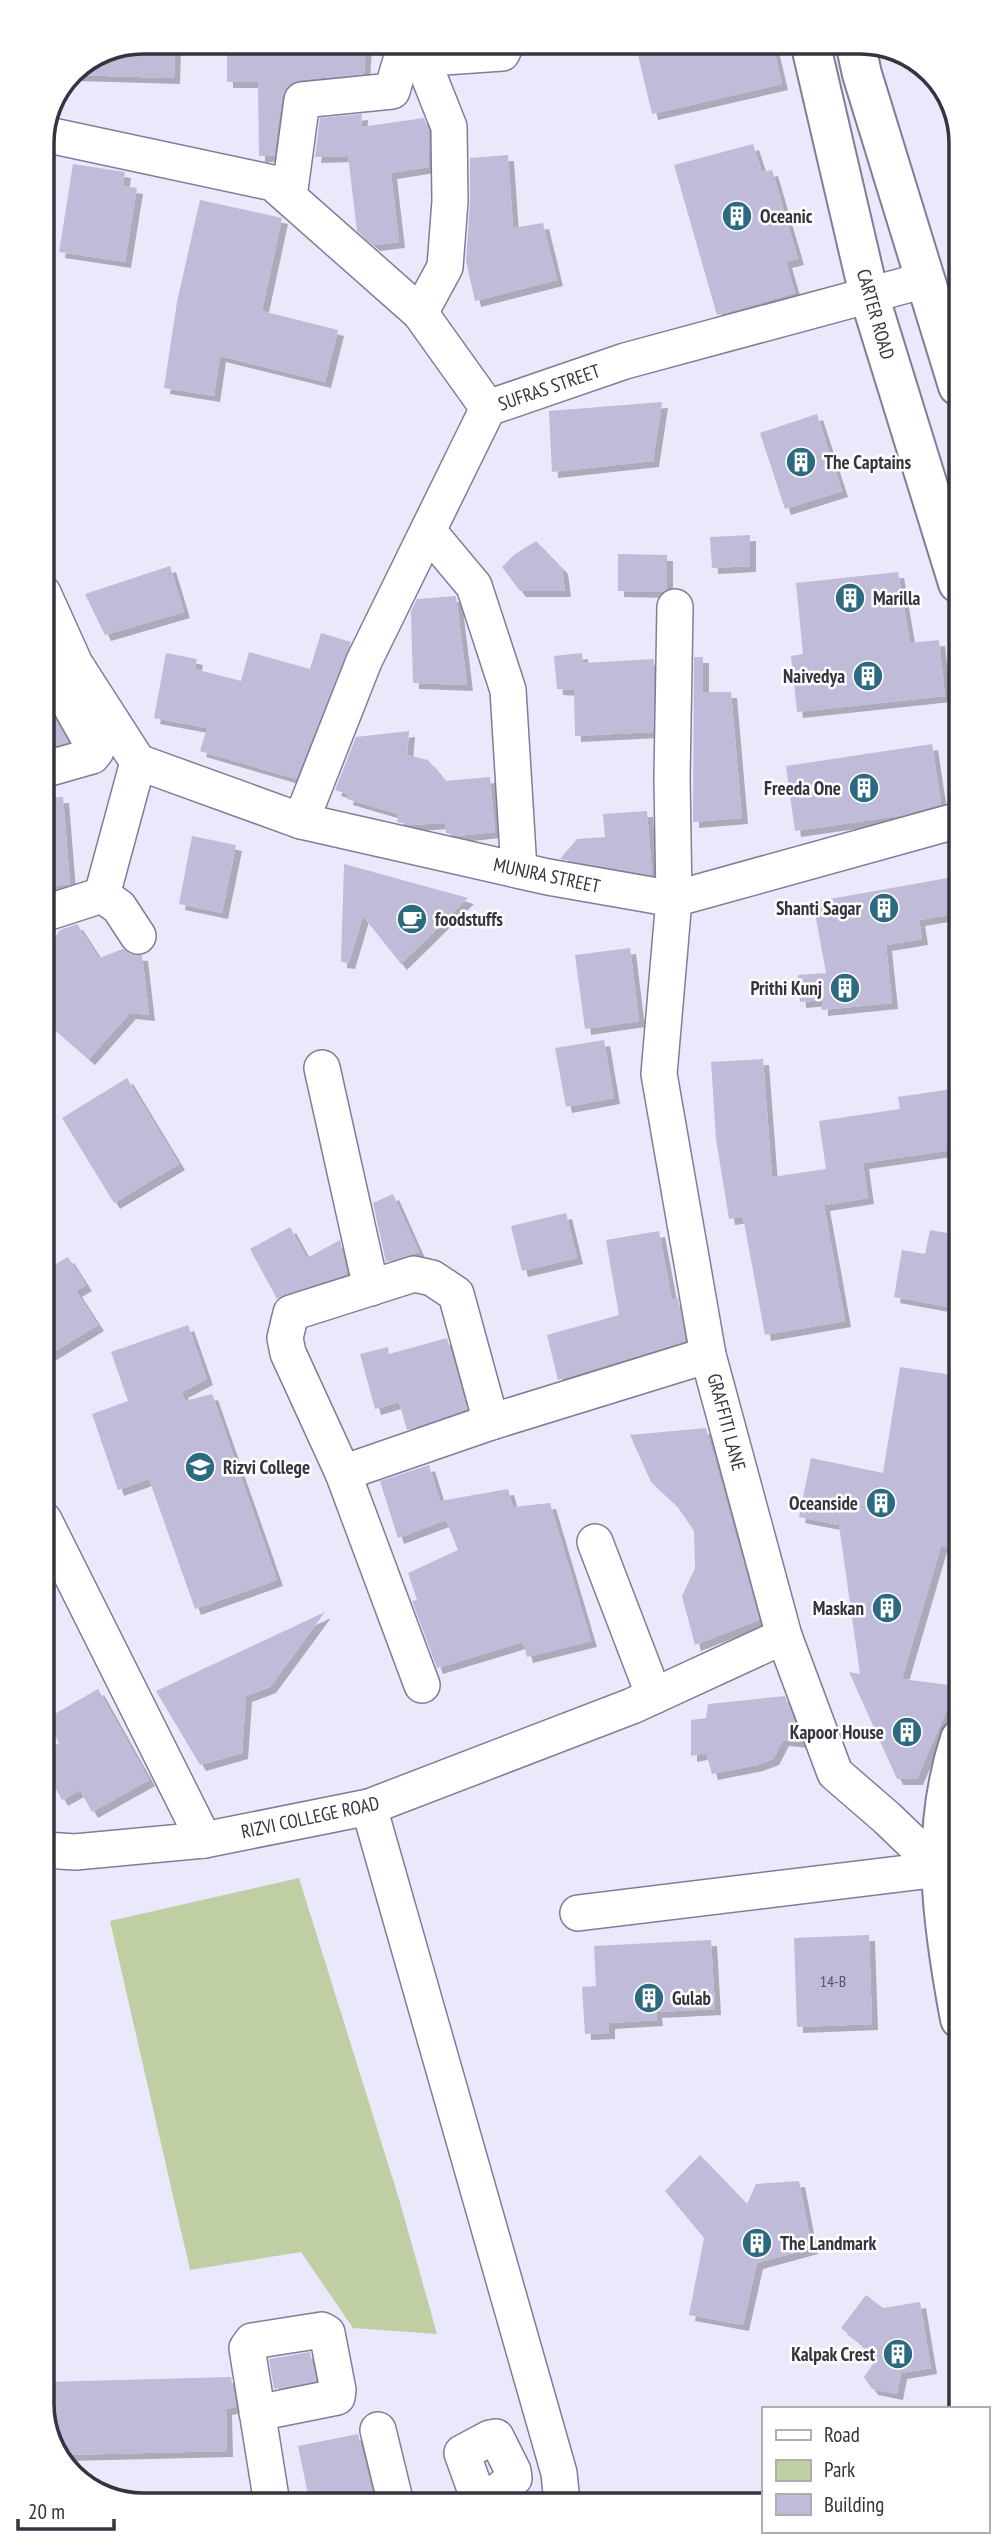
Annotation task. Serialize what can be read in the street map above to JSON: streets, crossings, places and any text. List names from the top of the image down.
{
  "streets": {
    "main road": ["CARTER ROAD"],
    "street": [
      "SUFRAS STREET",
      "MUNJRA STREET",
      "GRAFFITI LANE",
      "RIZVI COLLEGE ROAD"
    ]
  },
  "crossings": [
    ["CARTER ROAD", "SUFRAS STREET"],
    ["SUFRAS STREET", "MUNJRA STREET"],
    ["MUNJRA STREET", "GRAFFITI LANE"],
    ["GRAFFITI LANE", "RIZVI COLLEGE ROAD"]
  ],
  "places": {
    "building": [
      "Oceanic",
      "The Captains",
      "Marilla",
      "Naivedya",
      "Freeda One",
      "Shanti Sagar",
      "Prithi Kunj",
      "Oceanside",
      "Maskan",
      "Kapoor House",
      "Gulab",
      "The Landmark",
      "Kalpak Crest"
    ],
    "cafe": ["foodstuffs"],
    "school or university": ["Rizvi College"]
  },
  "house_numbers": ["14-B"],
  "legend": ["Road", "Park", "Building"],
  "scale_bar": "20 m"
}
